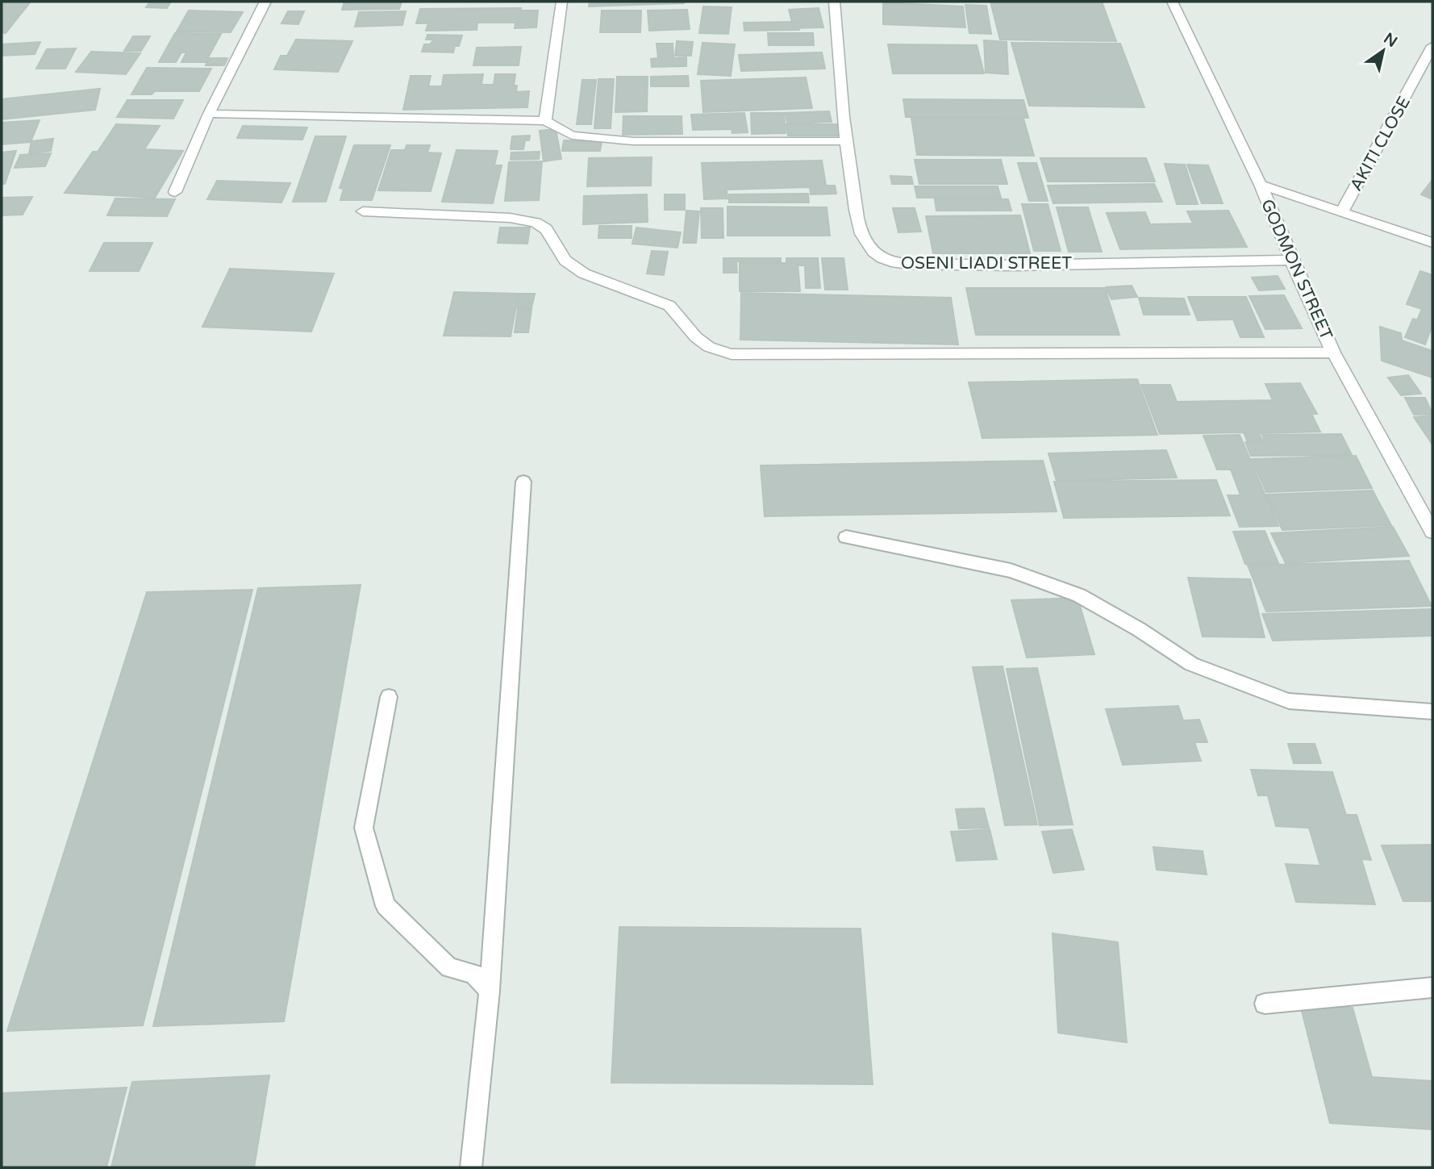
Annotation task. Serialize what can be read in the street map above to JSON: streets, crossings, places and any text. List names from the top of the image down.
{
  "streets": {
    "street": ["AKITI CLOSE", "OSENI LIADI STREET", "GODMON STREET"]
  },
  "crossings": [
    ["OSENI LIADI STREET", "GODMON STREET"]
  ],
  "north": "top right"
}
